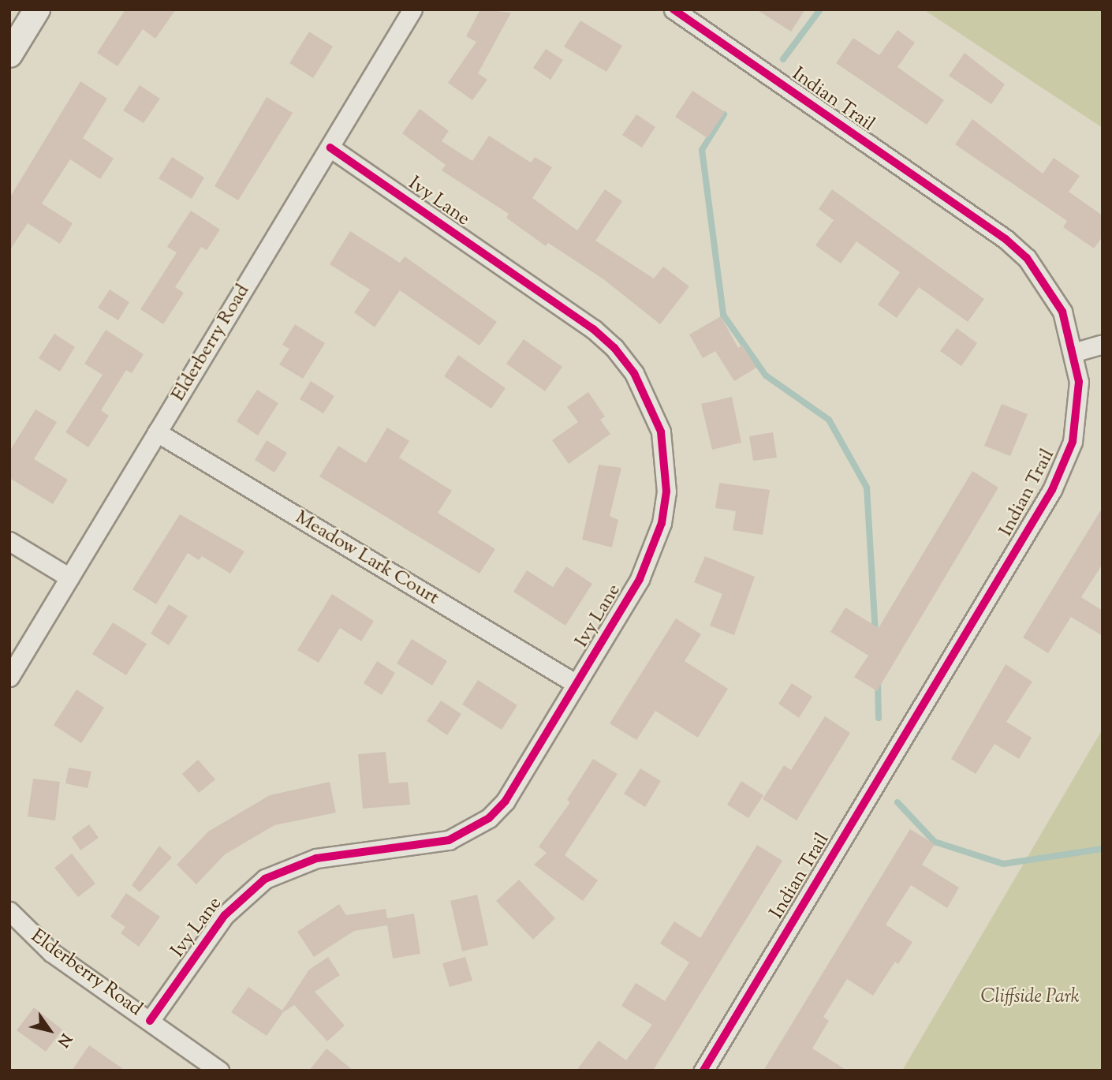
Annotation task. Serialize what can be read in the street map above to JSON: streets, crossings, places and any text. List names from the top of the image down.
{
  "streets": {
    "street": [
      "Indian Trail",
      "Ivy Lane",
      "Elderberry Road",
      "Meadow Lark Court"
    ]
  },
  "crossings": [
    ["Ivy Lane", "Elderberry Road"],
    ["Ivy Lane", "Meadow Lark Court"],
    ["Elderberry Road", "Meadow Lark Court"]
  ],
  "parks": ["Cliffside Park"],
  "north": "bottom right"
}
